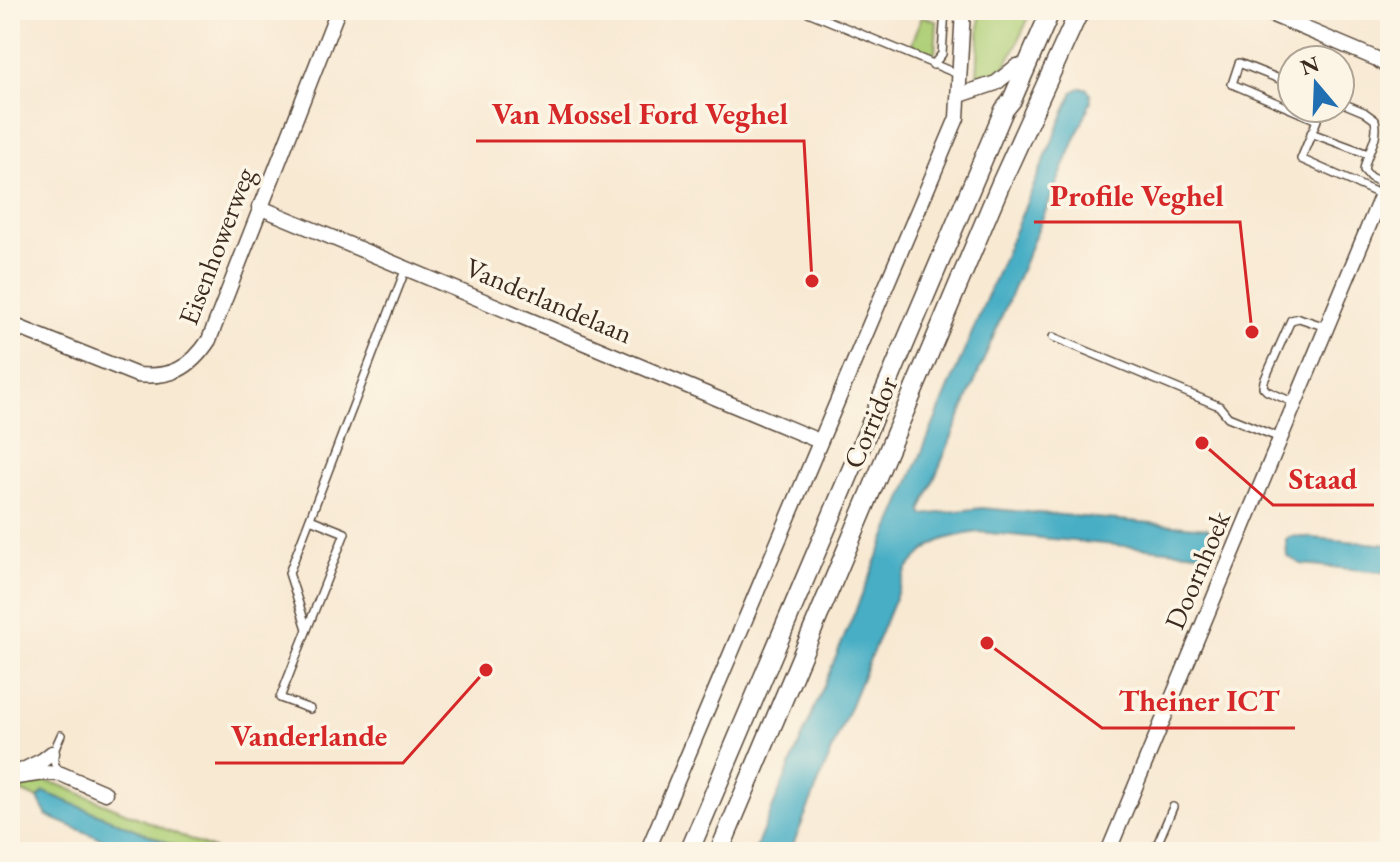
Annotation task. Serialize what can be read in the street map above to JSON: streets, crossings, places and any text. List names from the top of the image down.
{
  "streets": {
    "main road": ["Corridor"],
    "street": ["Eisenhowerweg", "Vanderlandelaan", "Doornhoek"]
  },
  "crossings": [
    ["Eisenhowerweg", "Vanderlandelaan"],
    ["Vanderlandelaan", "Corridor"]
  ],
  "places": [
    "Van Mossel Ford Veghel",
    "Profile Veghel",
    "Staad",
    "Theiner ICT",
    "Vanderlande"
  ],
  "north": "top"
}
